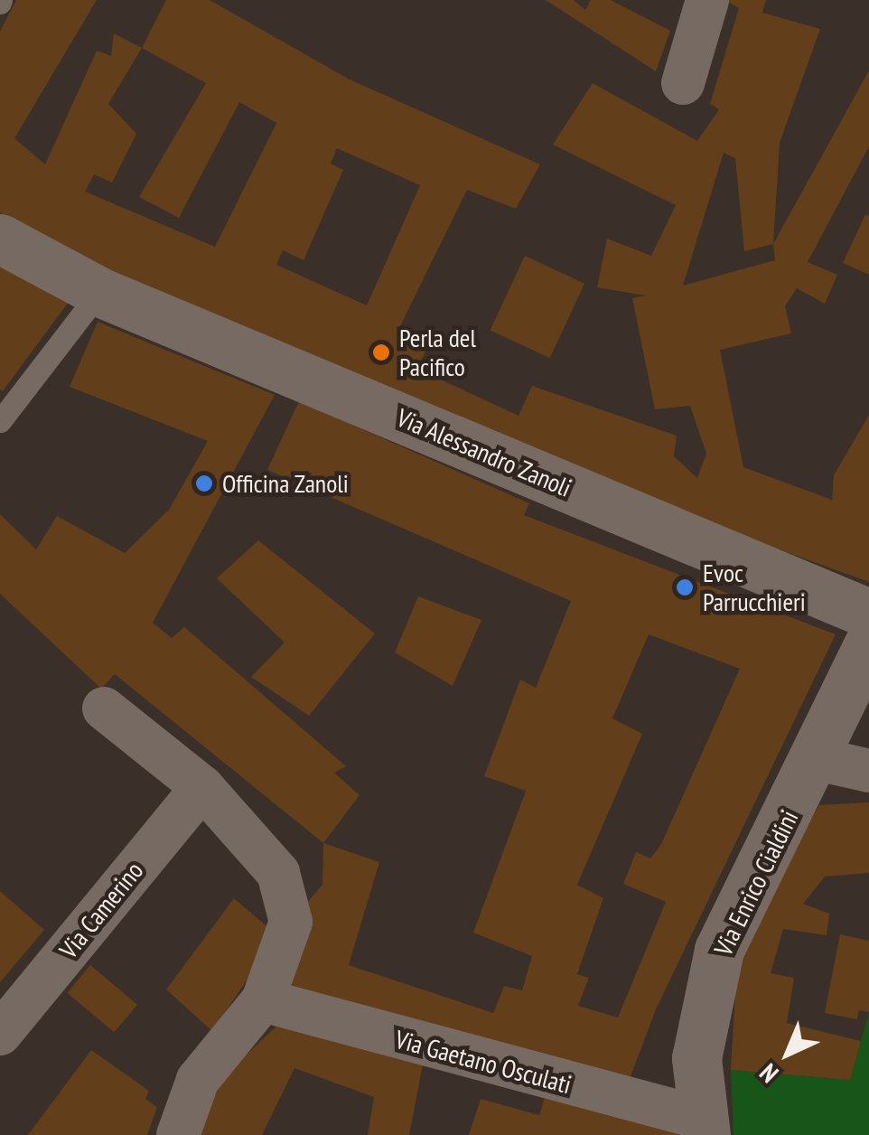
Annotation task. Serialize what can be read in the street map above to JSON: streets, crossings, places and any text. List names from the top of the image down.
{
  "streets": {
    "street": [
      "Via Alessandro Zanoli",
      "Via Enrico Cialdini",
      "Via Camerino",
      "Via Gaetano Osculati"
    ]
  },
  "crossings": [
    ["Via Enrico Cialdini", "Via Gaetano Osculati"]
  ],
  "places": ["Perla del Pacifico", "Officina Zanoli", "Evoc Parrucchieri"],
  "north": "bottom left"
}
